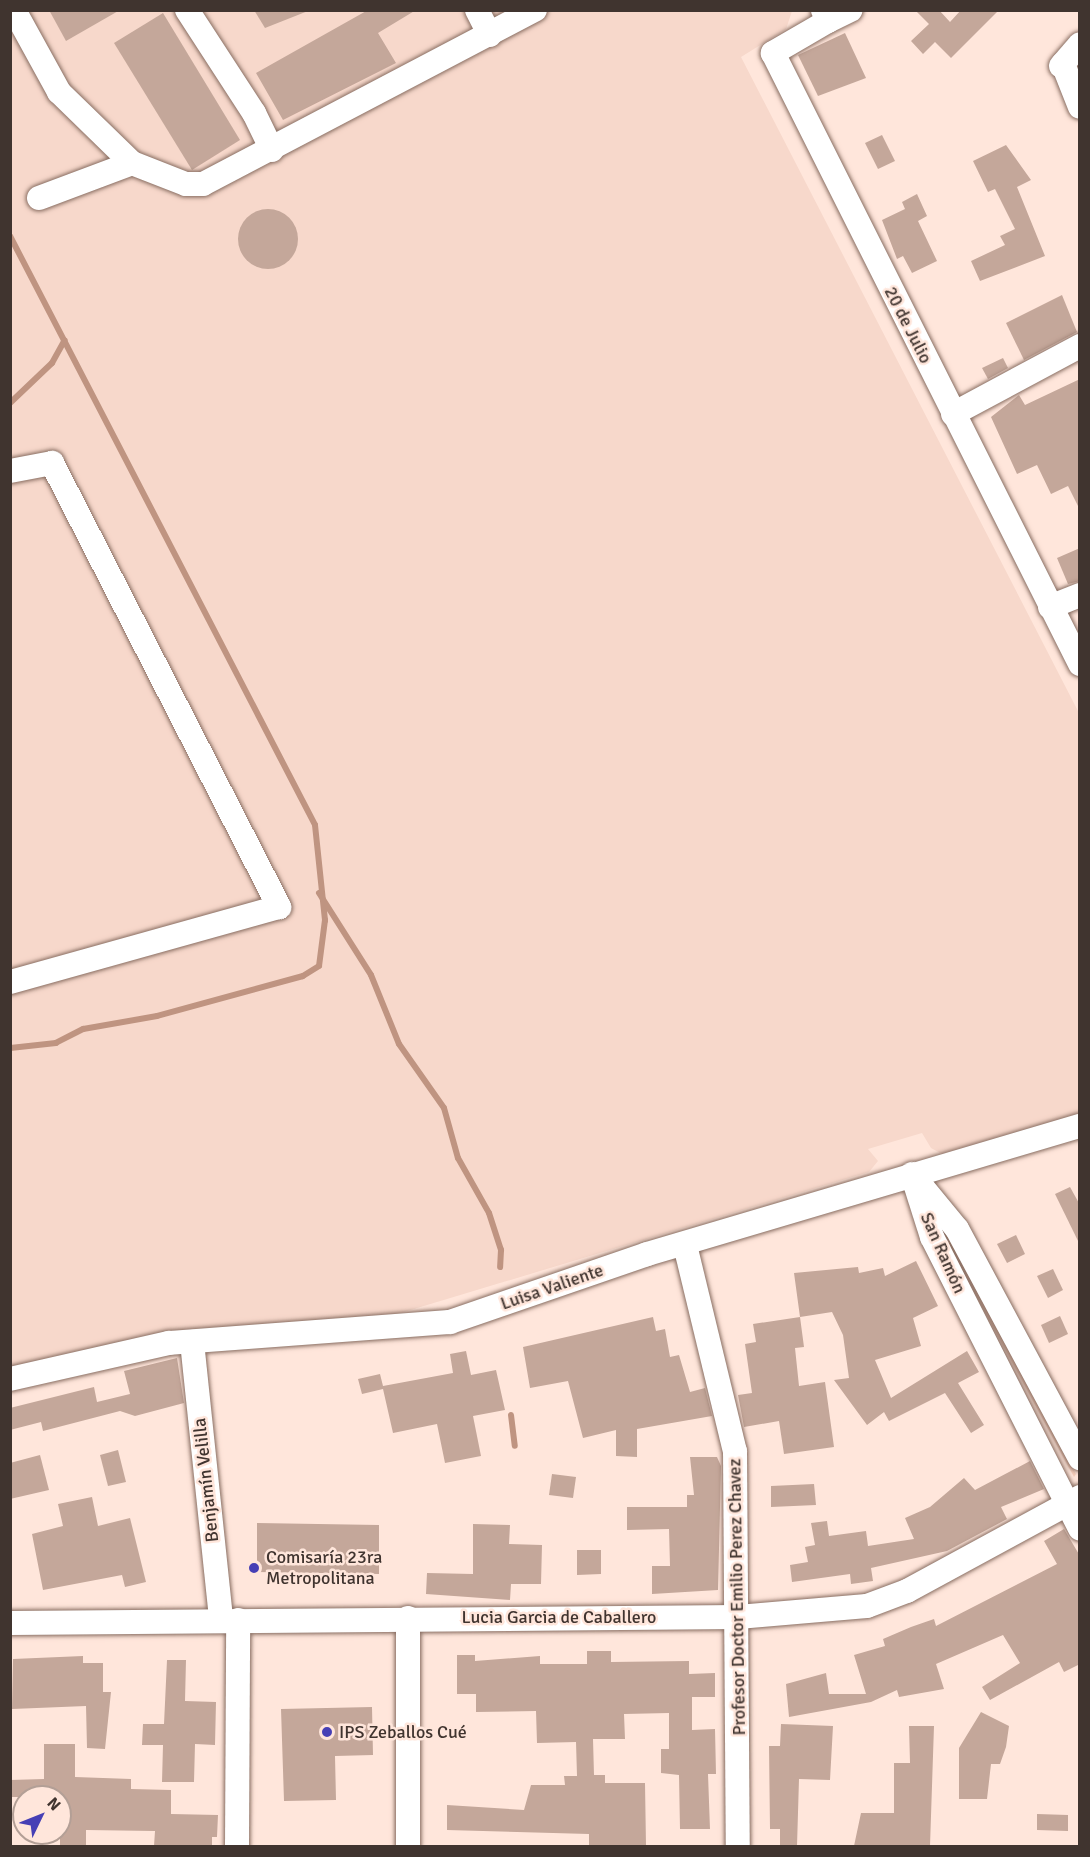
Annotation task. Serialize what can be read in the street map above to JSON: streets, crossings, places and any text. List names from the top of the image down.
{
  "streets": {
    "street": [
      "20 de Julio",
      "San Ramón",
      "Luisa Valiente",
      "Benjamín Velilla",
      "Profesor Doctor Emilio Perez Chavez",
      "Lucia Garcia de Caballero"
    ]
  },
  "crossings": [
    ["San Ramón", "Luisa Valiente"],
    ["San Ramón", "Lucia Garcia de Caballero"],
    ["Luisa Valiente", "Benjamín Velilla"],
    ["Luisa Valiente", "Profesor Doctor Emilio Perez Chavez"],
    ["Benjamín Velilla", "Lucia Garcia de Caballero"],
    ["Profesor Doctor Emilio Perez Chavez", "Lucia Garcia de Caballero"]
  ],
  "places": ["Comisaría 23ra Metropolitana", "IPS Zeballos Cué"],
  "north": "top right"
}
